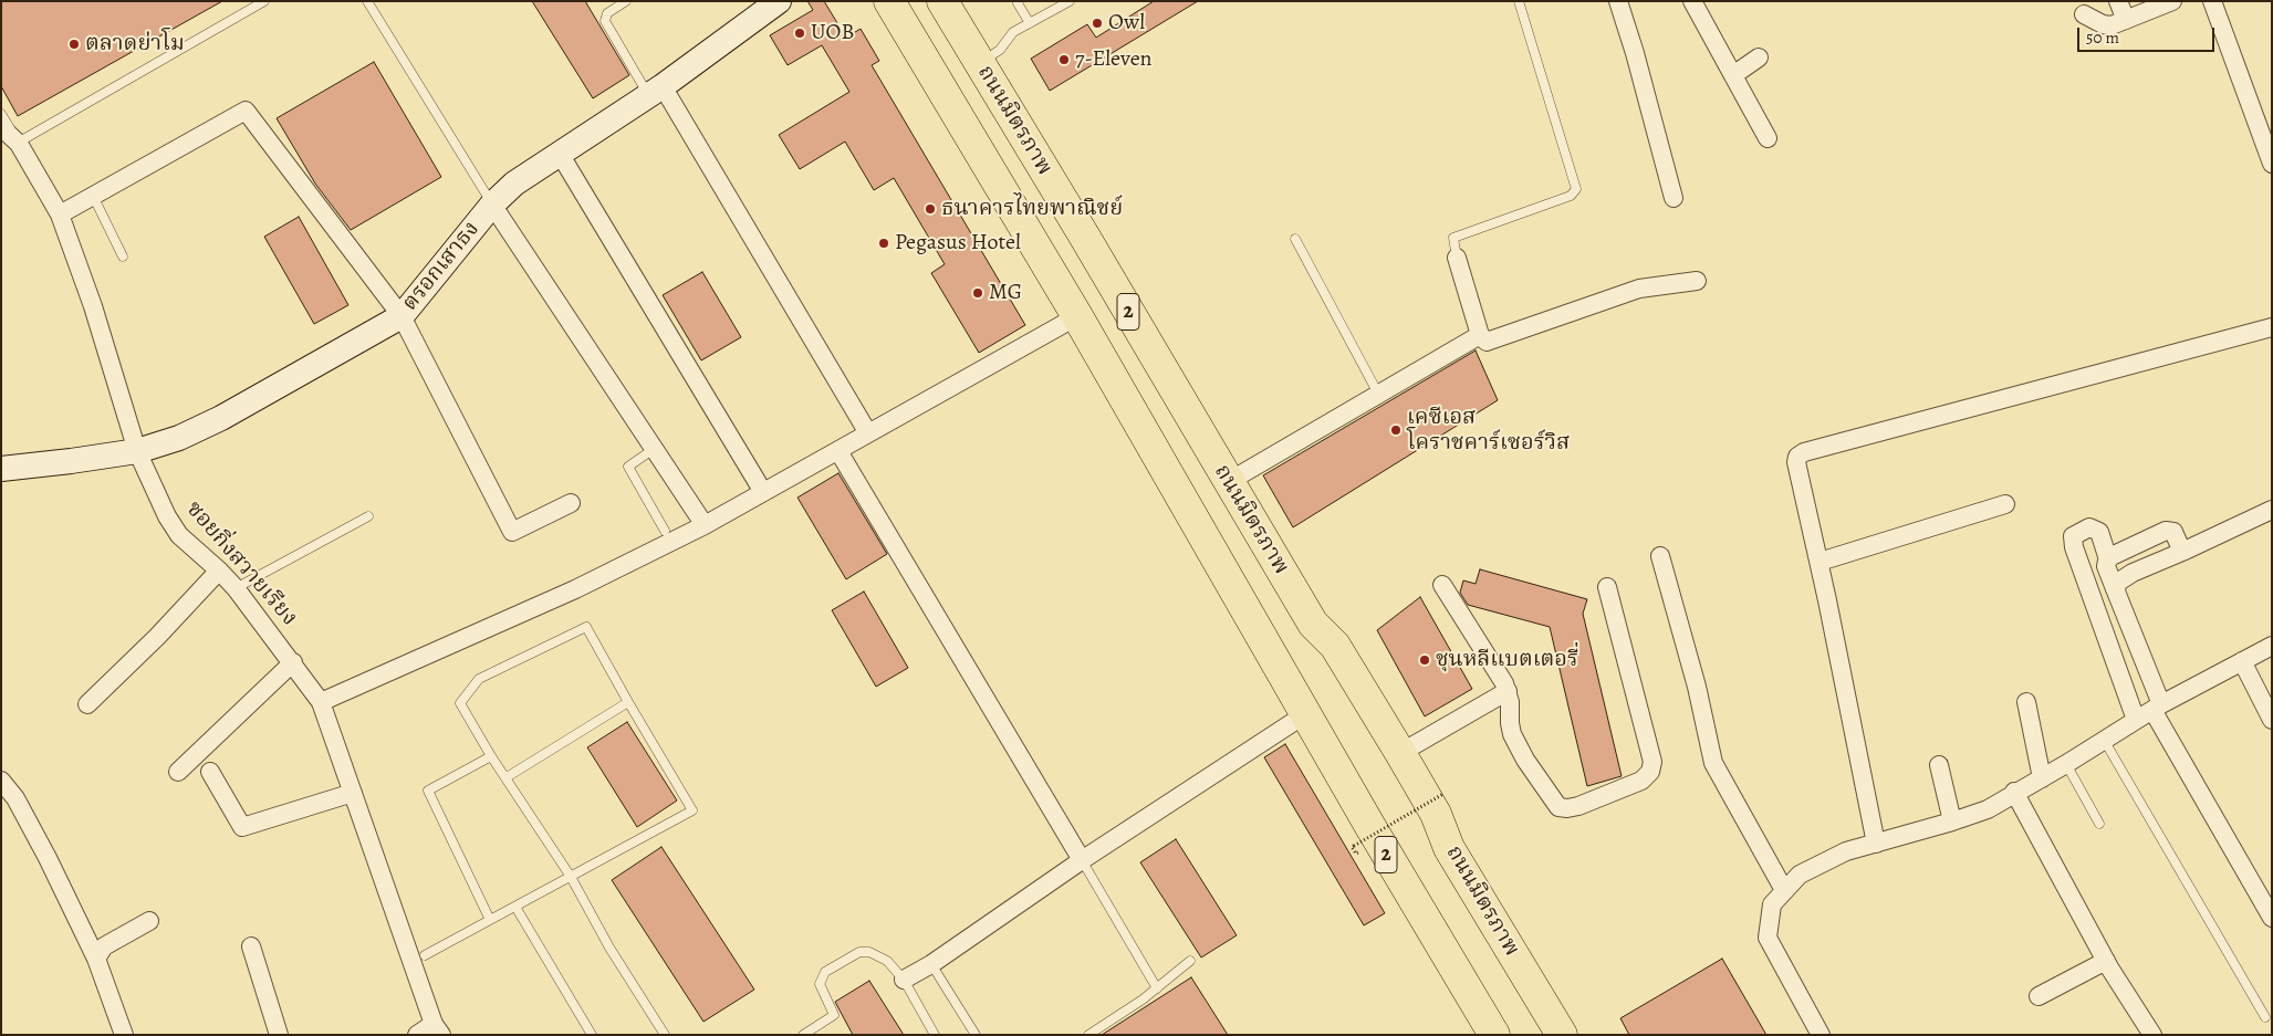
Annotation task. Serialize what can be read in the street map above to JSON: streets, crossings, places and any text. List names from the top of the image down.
{
  "streets": {
    "highway": ["ถนนมิตรภาพ", "2"],
    "street": ["ตรอกเสาธง", "ซอยกิ่งสวายเรียง"]
  },
  "crossings": [
    ["ตรอกเสาธง", "ซอยกิ่งสวายเรียง"]
  ],
  "places": [
    "Owl",
    "UOB",
    "ตลาดย่าโม",
    "7-Eleven",
    "ธนาคารไทยพาณิชย์",
    "Pegasus Hotel",
    "MG",
    "เคซีเอส โคราชคาร์เซอร์วิส",
    "ชุนหลีแบตเตอรี่"
  ],
  "scale_bar": "50 m"
}
